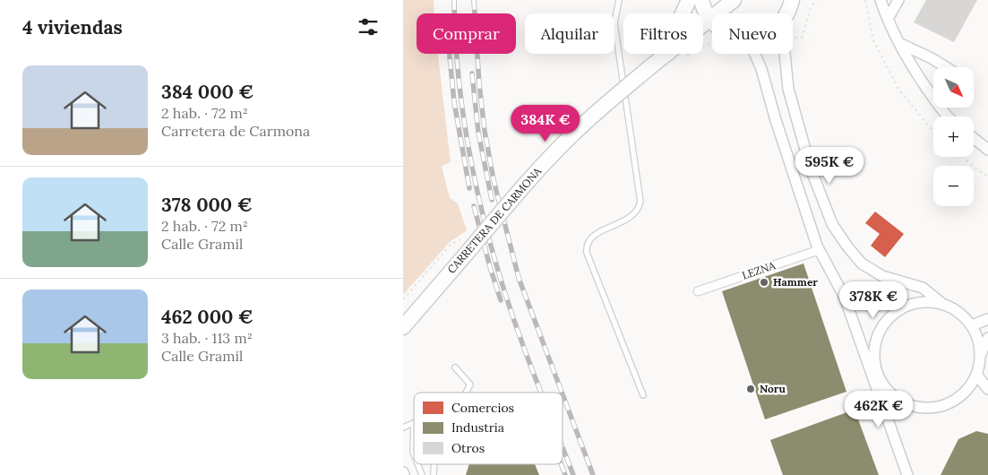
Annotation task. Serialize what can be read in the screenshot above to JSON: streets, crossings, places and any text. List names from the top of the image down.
{
  "streets": {
    "main road": ["CARRETERA DE CARMONA"],
    "street": ["LEZNA"]
  },
  "places": ["Hammer", "Noru"],
  "legend": ["Comercios", "Industria", "Otros"],
  "north": "bottom right",
  "page": {
    "heading": "4 viviendas",
    "chip": [
      "Comprar",
      "Alquilar",
      "Filtros",
      "Nuevo"
    ],
    "list": [
      {
        "name": "384 000 €",
        "note": "2 hab. · 72 m² · Carretera de Carmona"
      },
      {
        "name": "378 000 €",
        "note": "2 hab. · 72 m² · Calle Gramil"
      },
      {
        "name": "462 000 €",
        "note": "3 hab. · 113 m² · Calle Gramil"
      }
    ],
    "map_buttons": ["+", "−"],
    "price": [
      "384K €",
      "595K €",
      "378K €",
      "462K €"
    ]
  }
}
